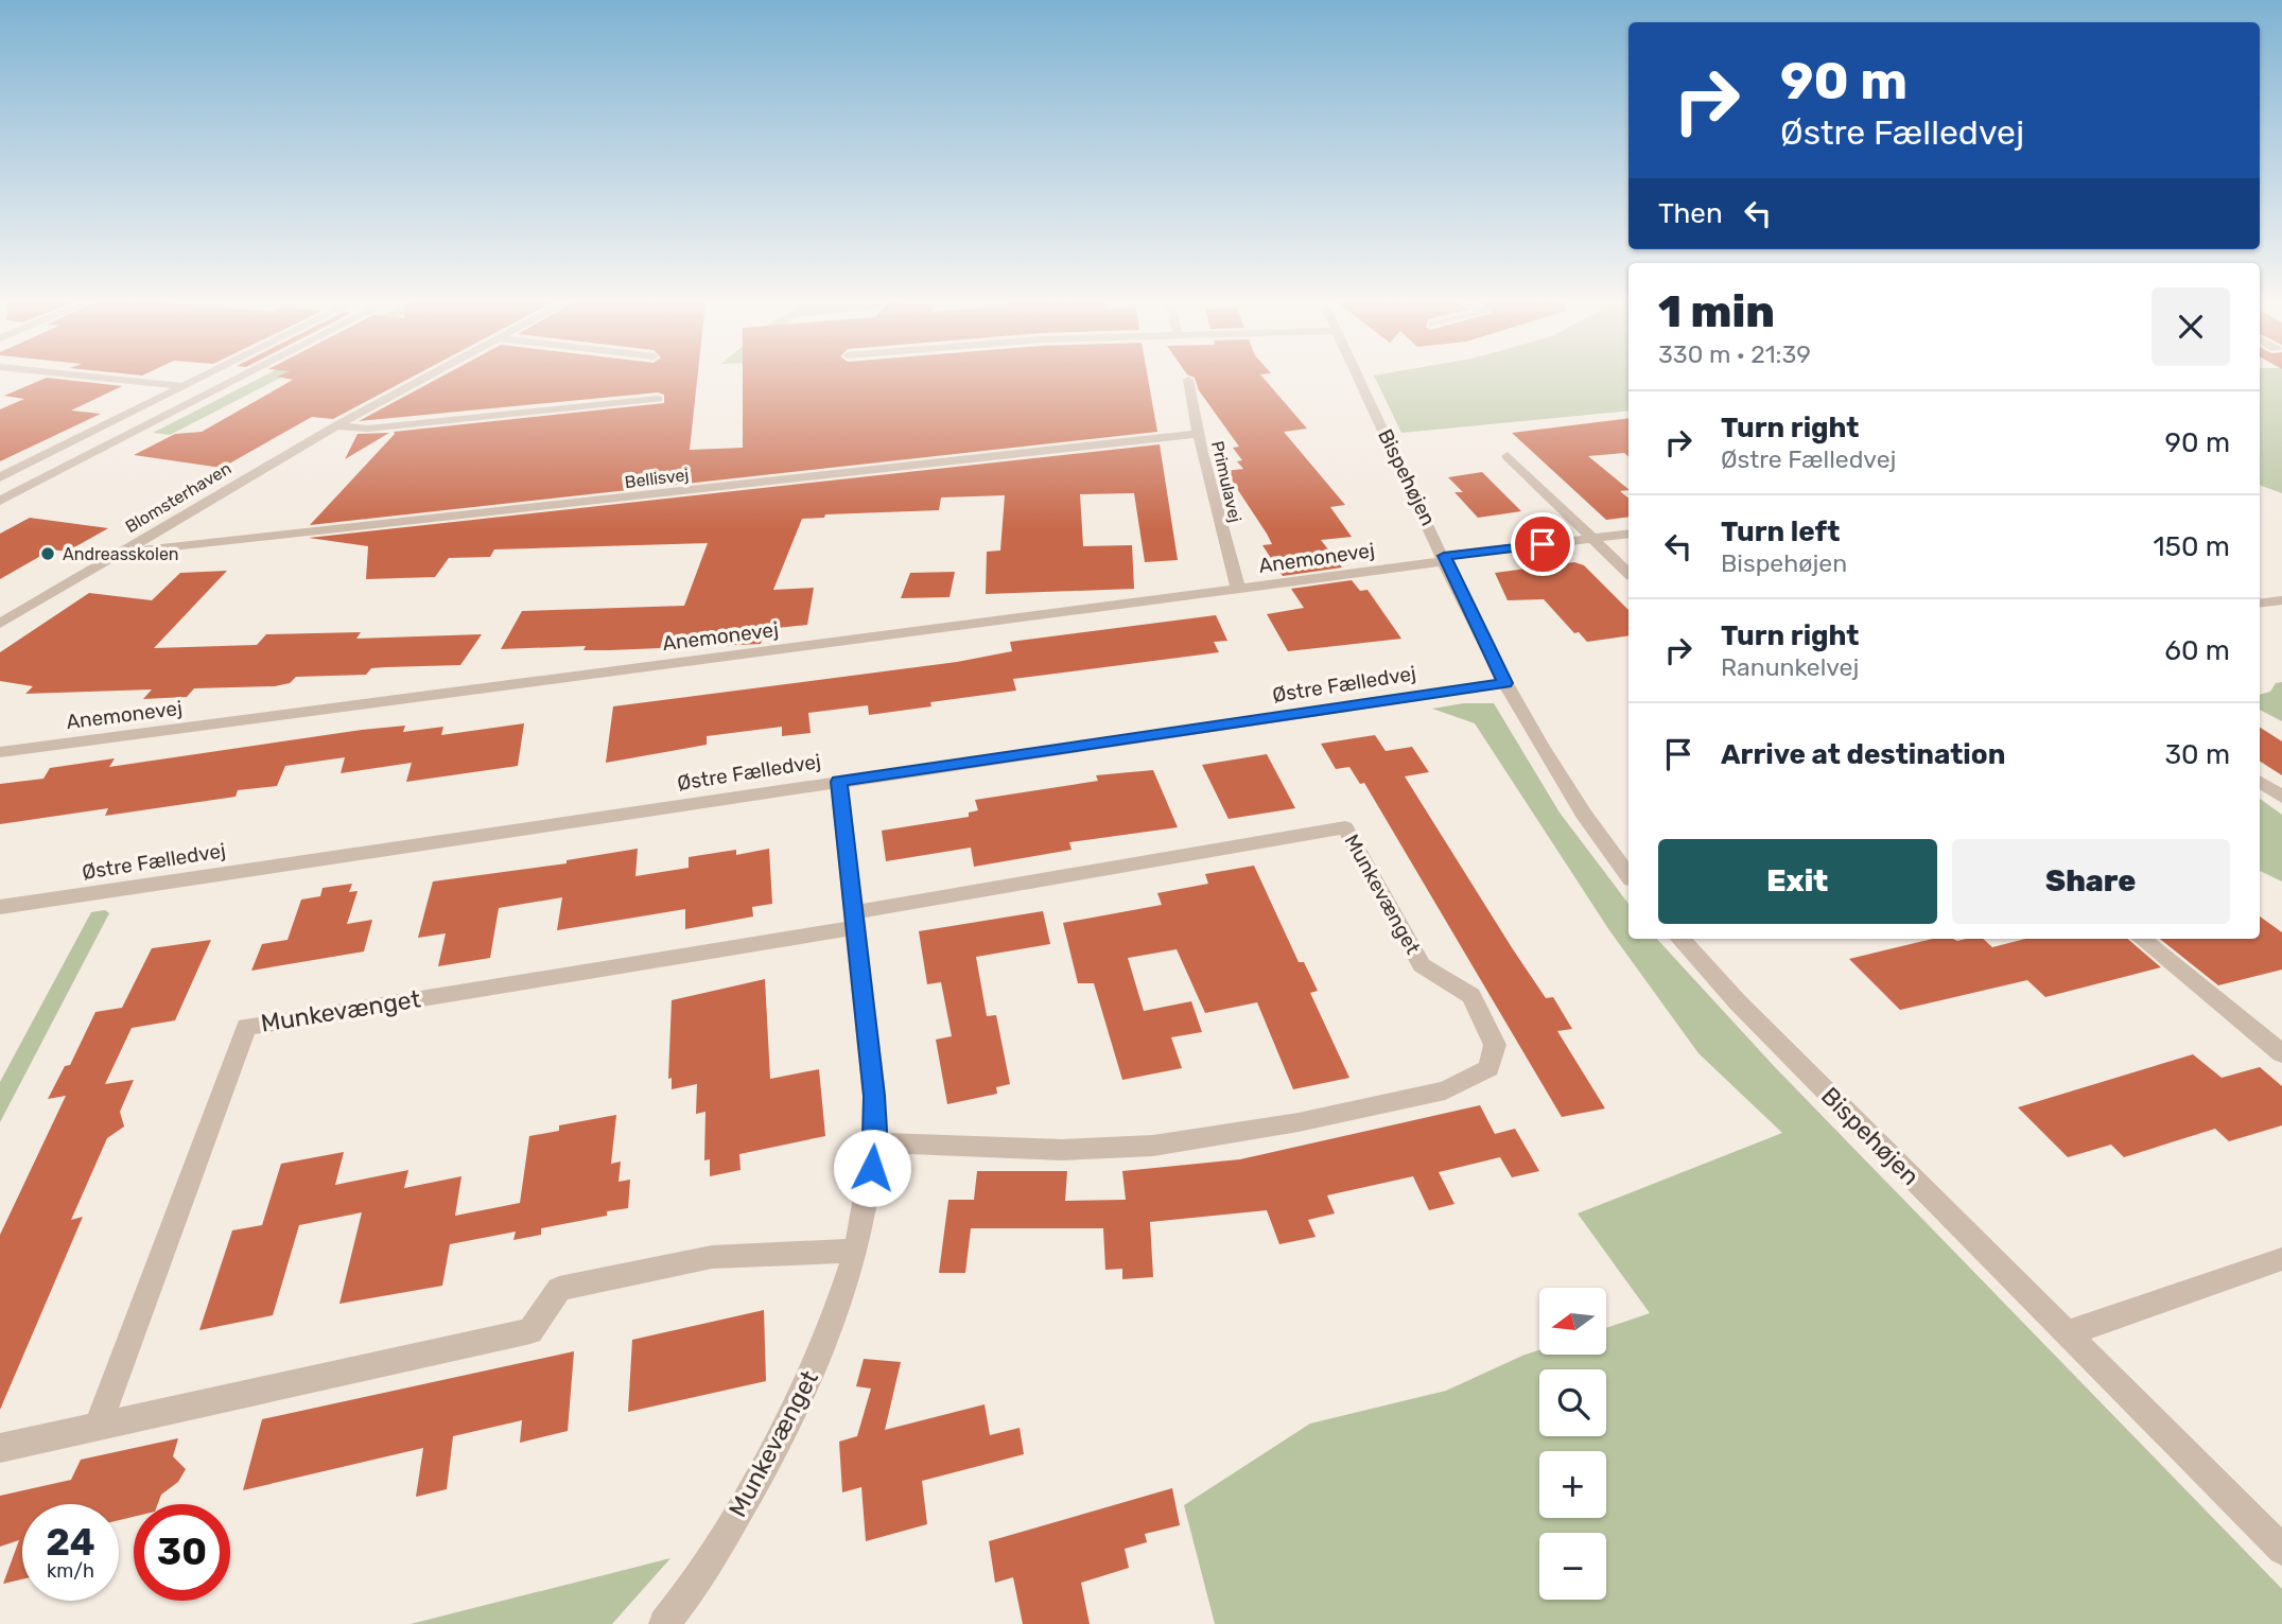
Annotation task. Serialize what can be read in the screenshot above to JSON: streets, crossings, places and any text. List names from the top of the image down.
{
  "streets": {
    "street": [
      "Bispehøjen",
      "Bellisvej",
      "Primulavej",
      "Blomsterhaven",
      "Anemonevej",
      "Østre Fælledvej",
      "Munkevænget"
    ]
  },
  "crossings": [
    ["Bispehøjen", "Anemonevej"],
    ["Bispehøjen", "Østre Fælledvej"],
    ["Bellisvej", "Primulavej"],
    ["Bellisvej", "Blomsterhaven"],
    ["Primulavej", "Anemonevej"],
    ["Østre Fælledvej", "Munkevænget"]
  ],
  "places": ["Andreasskolen"],
  "north": "left",
  "page": {
    "turn": ["90 m", "Østre Fælledvej"],
    "then": "Then",
    "heading": ["1 min", "330 m · 21:39"],
    "list": [
      {
        "name": "Turn right",
        "note": "Østre Fælledvej",
        "value": "90 m"
      },
      {
        "name": "Turn left",
        "note": "Bispehøjen",
        "value": "150 m"
      },
      {
        "name": "Turn right",
        "note": "Ranunkelvej",
        "value": "60 m"
      },
      {
        "name": "Arrive at destination",
        "value": "30 m"
      }
    ],
    "buttons": ["Exit", "Share"],
    "map_buttons": ["+", "−"],
    "speed": "24 km/h",
    "limit": "30"
  }
}
